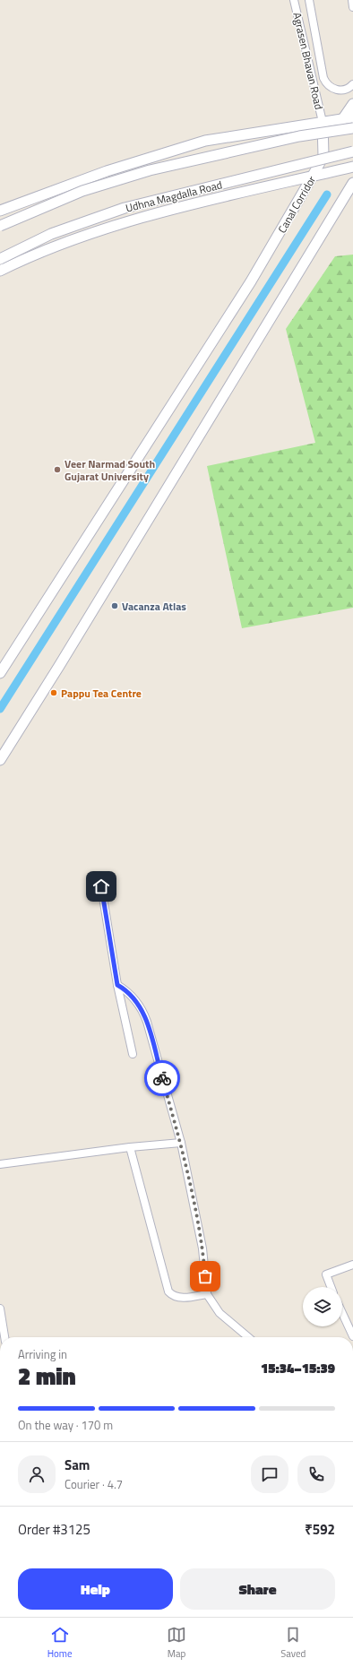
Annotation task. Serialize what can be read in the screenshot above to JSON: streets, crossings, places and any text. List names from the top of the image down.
{
  "streets": {
    "street": ["Agrasen Bhavan Road", "Udhna Magdalla Road", "Canal Corridor"]
  },
  "crossings": [
    ["Agrasen Bhavan Road", "Canal Corridor"]
  ],
  "places": ["Veer Narmad South Gujarat University", "Vacanza Atlas", "Pappu Tea Centre"],
  "page": {
    "heading": ["2 min", "Arriving in", "15:34–15:39"],
    "panel": [
      "Sam",
      "Courier · 4.7",
      "Order #3125",
      "₹592"
    ],
    "bar": "On the way · 170 m",
    "buttons": ["Help", "Share"],
    "tabs": ["Home", "Map", "Saved"]
  }
}
